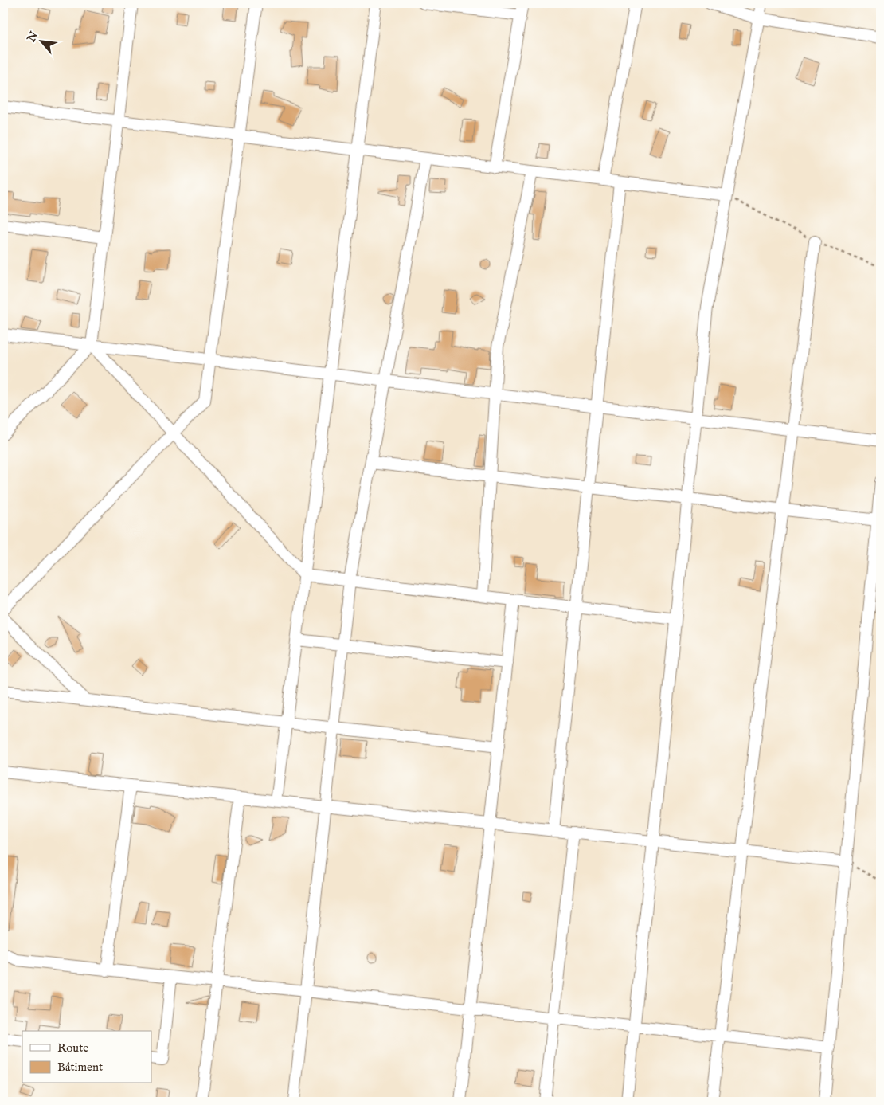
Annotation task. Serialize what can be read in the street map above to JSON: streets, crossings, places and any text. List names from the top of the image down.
{
  "legend": ["Route", "Bâtiment"],
  "north": "top left"
}
